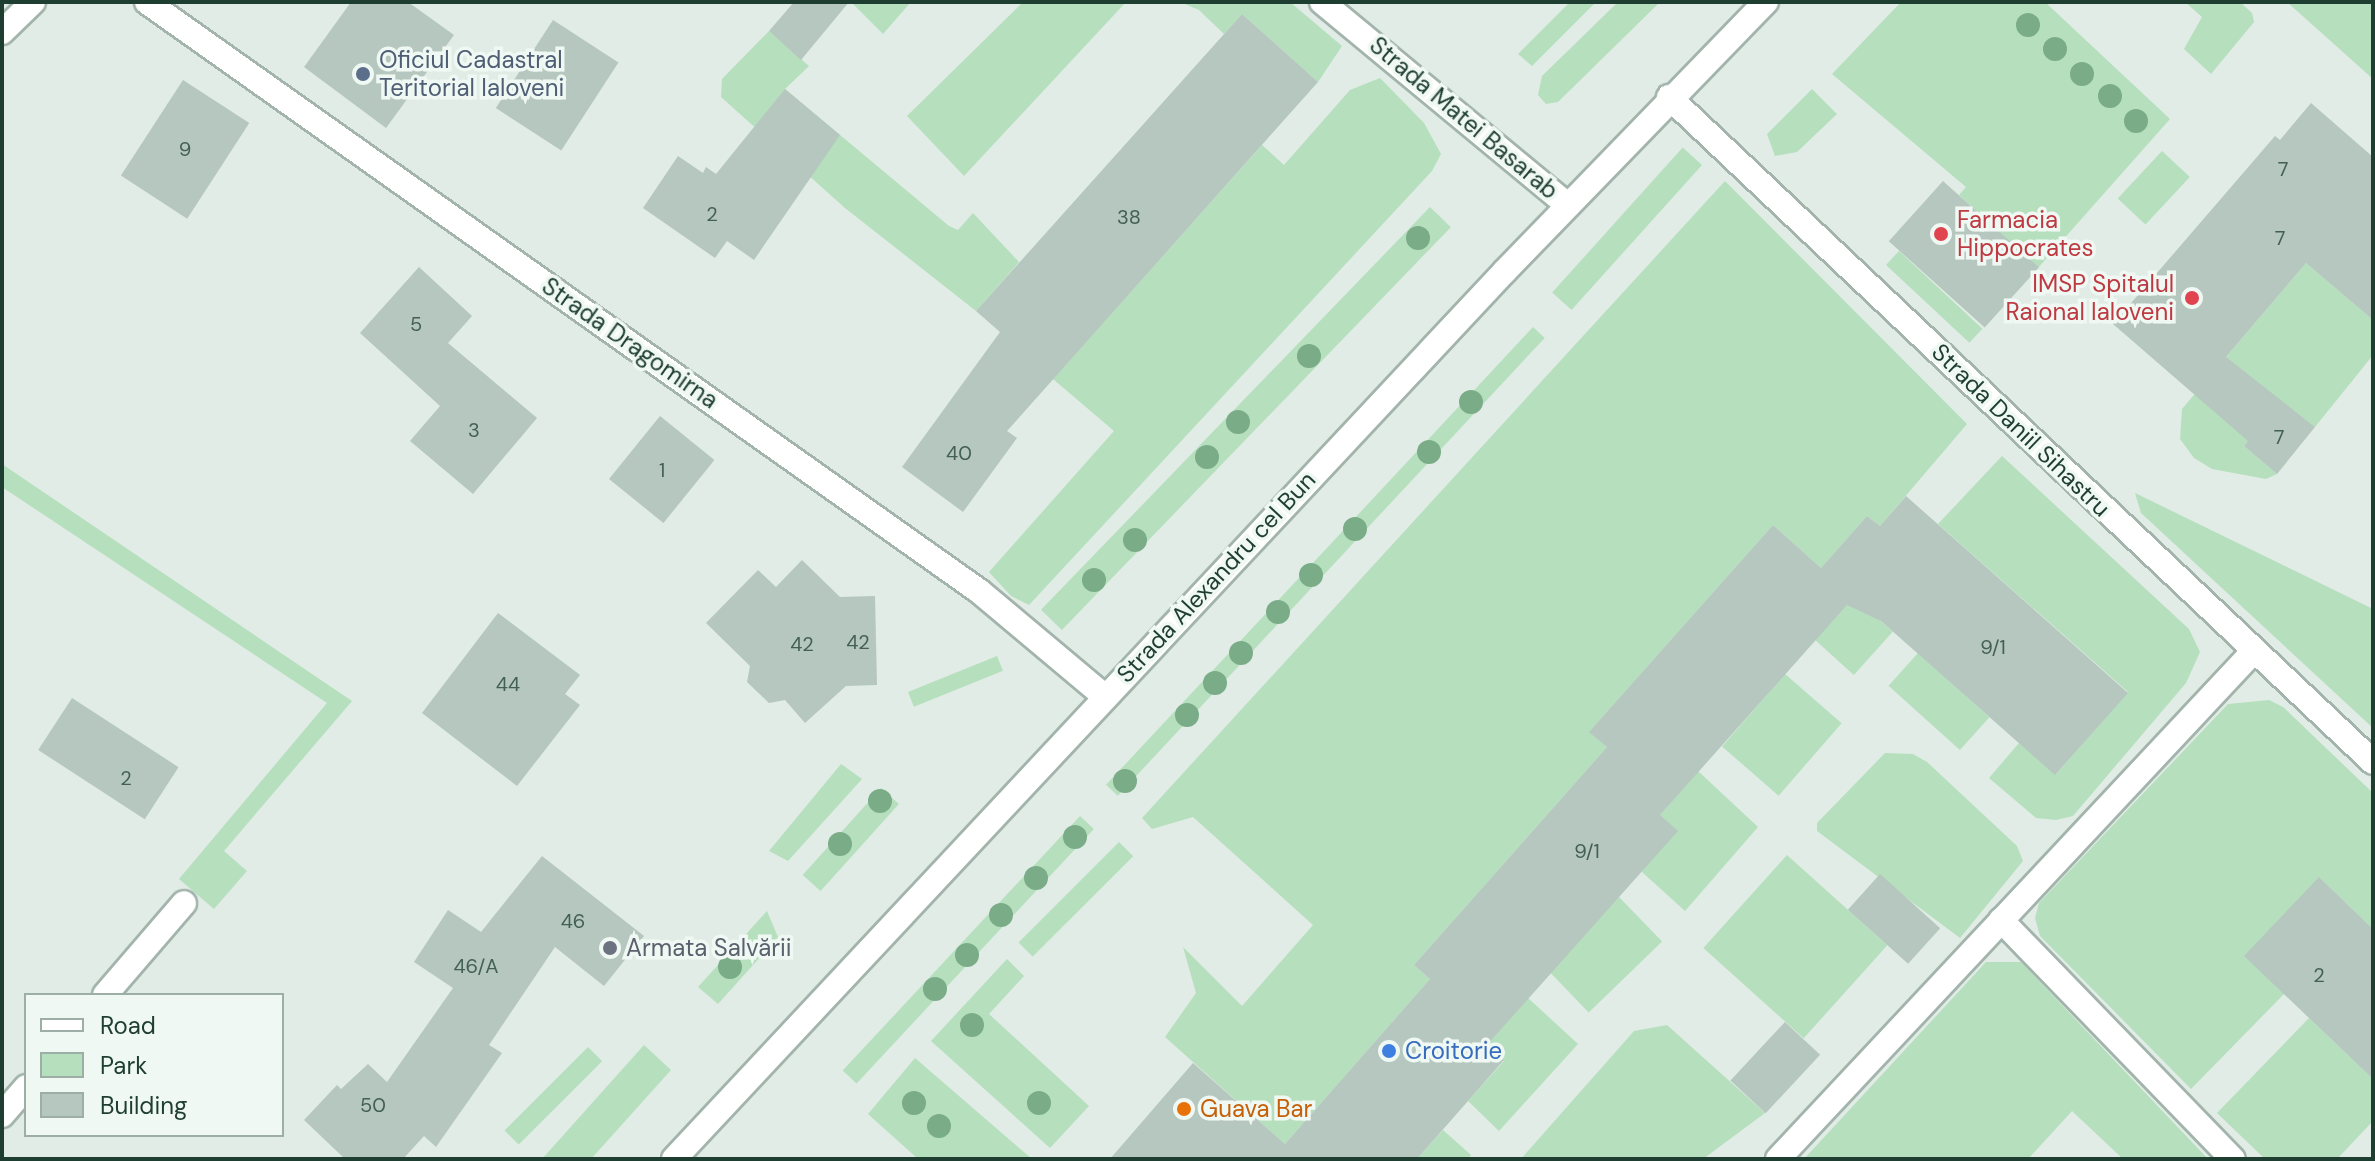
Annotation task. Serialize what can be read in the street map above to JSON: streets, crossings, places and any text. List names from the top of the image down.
{
  "streets": {
    "street": [
      "Strada Matei Basarab",
      "Strada Dragomirna",
      "Strada Daniil Sihastru",
      "Strada Alexandru cel Bun"
    ]
  },
  "crossings": [
    ["Strada Matei Basarab", "Strada Alexandru cel Bun"],
    ["Strada Dragomirna", "Strada Alexandru cel Bun"],
    ["Strada Daniil Sihastru", "Strada Alexandru cel Bun"]
  ],
  "places": [
    "Oficiul Cadastral Teritorial Ialoveni",
    "Farmacia Hippocrates",
    "IMSP Spitalul Raional Ialoveni",
    "Armata Salvării",
    "Croitorie",
    "Guava Bar"
  ],
  "house_numbers": [
    "9",
    "7",
    "2",
    "38",
    "7",
    "5",
    "3",
    "7",
    "40",
    "1",
    "42",
    "42",
    "9/1",
    "44",
    "2",
    "9/1",
    "46",
    "46/A",
    "2",
    "50"
  ],
  "legend": ["Road", "Park", "Building"]
}
